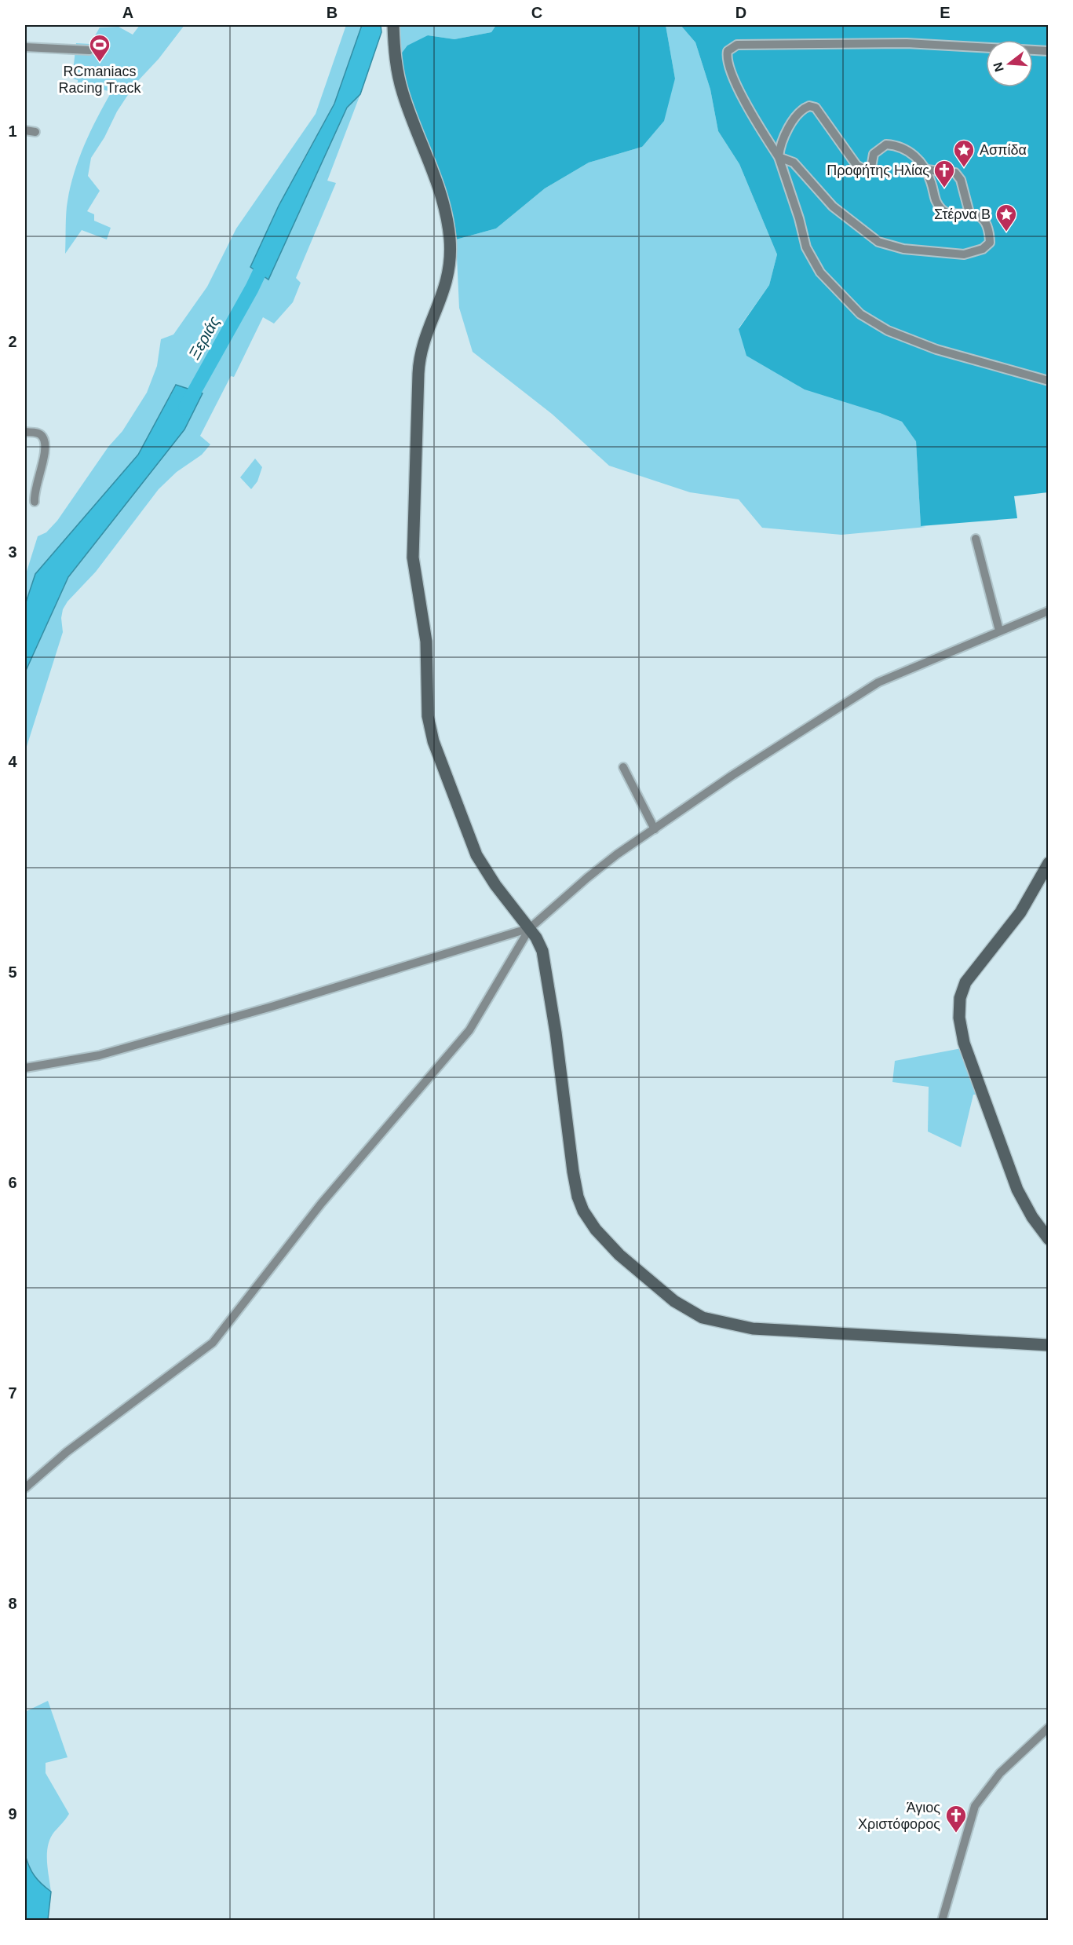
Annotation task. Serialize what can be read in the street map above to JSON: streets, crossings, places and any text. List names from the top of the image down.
{
  "water": ["Ξεριάς"],
  "places": {
    "sports": ["RCmaniacs Racing Track"],
    "place": ["Ασπίδα", "Στέρνα Β"],
    "church": ["Προφήτης Ηλίας", "Άγιος Χριστόφορος"]
  },
  "north": "left",
  "grid": {
    "columns": [
      "A",
      "B",
      "C",
      "D",
      "E"
    ],
    "rows": [
      "1",
      "2",
      "3",
      "4",
      "5",
      "6",
      "7",
      "8",
      "9"
    ]
  }
}
